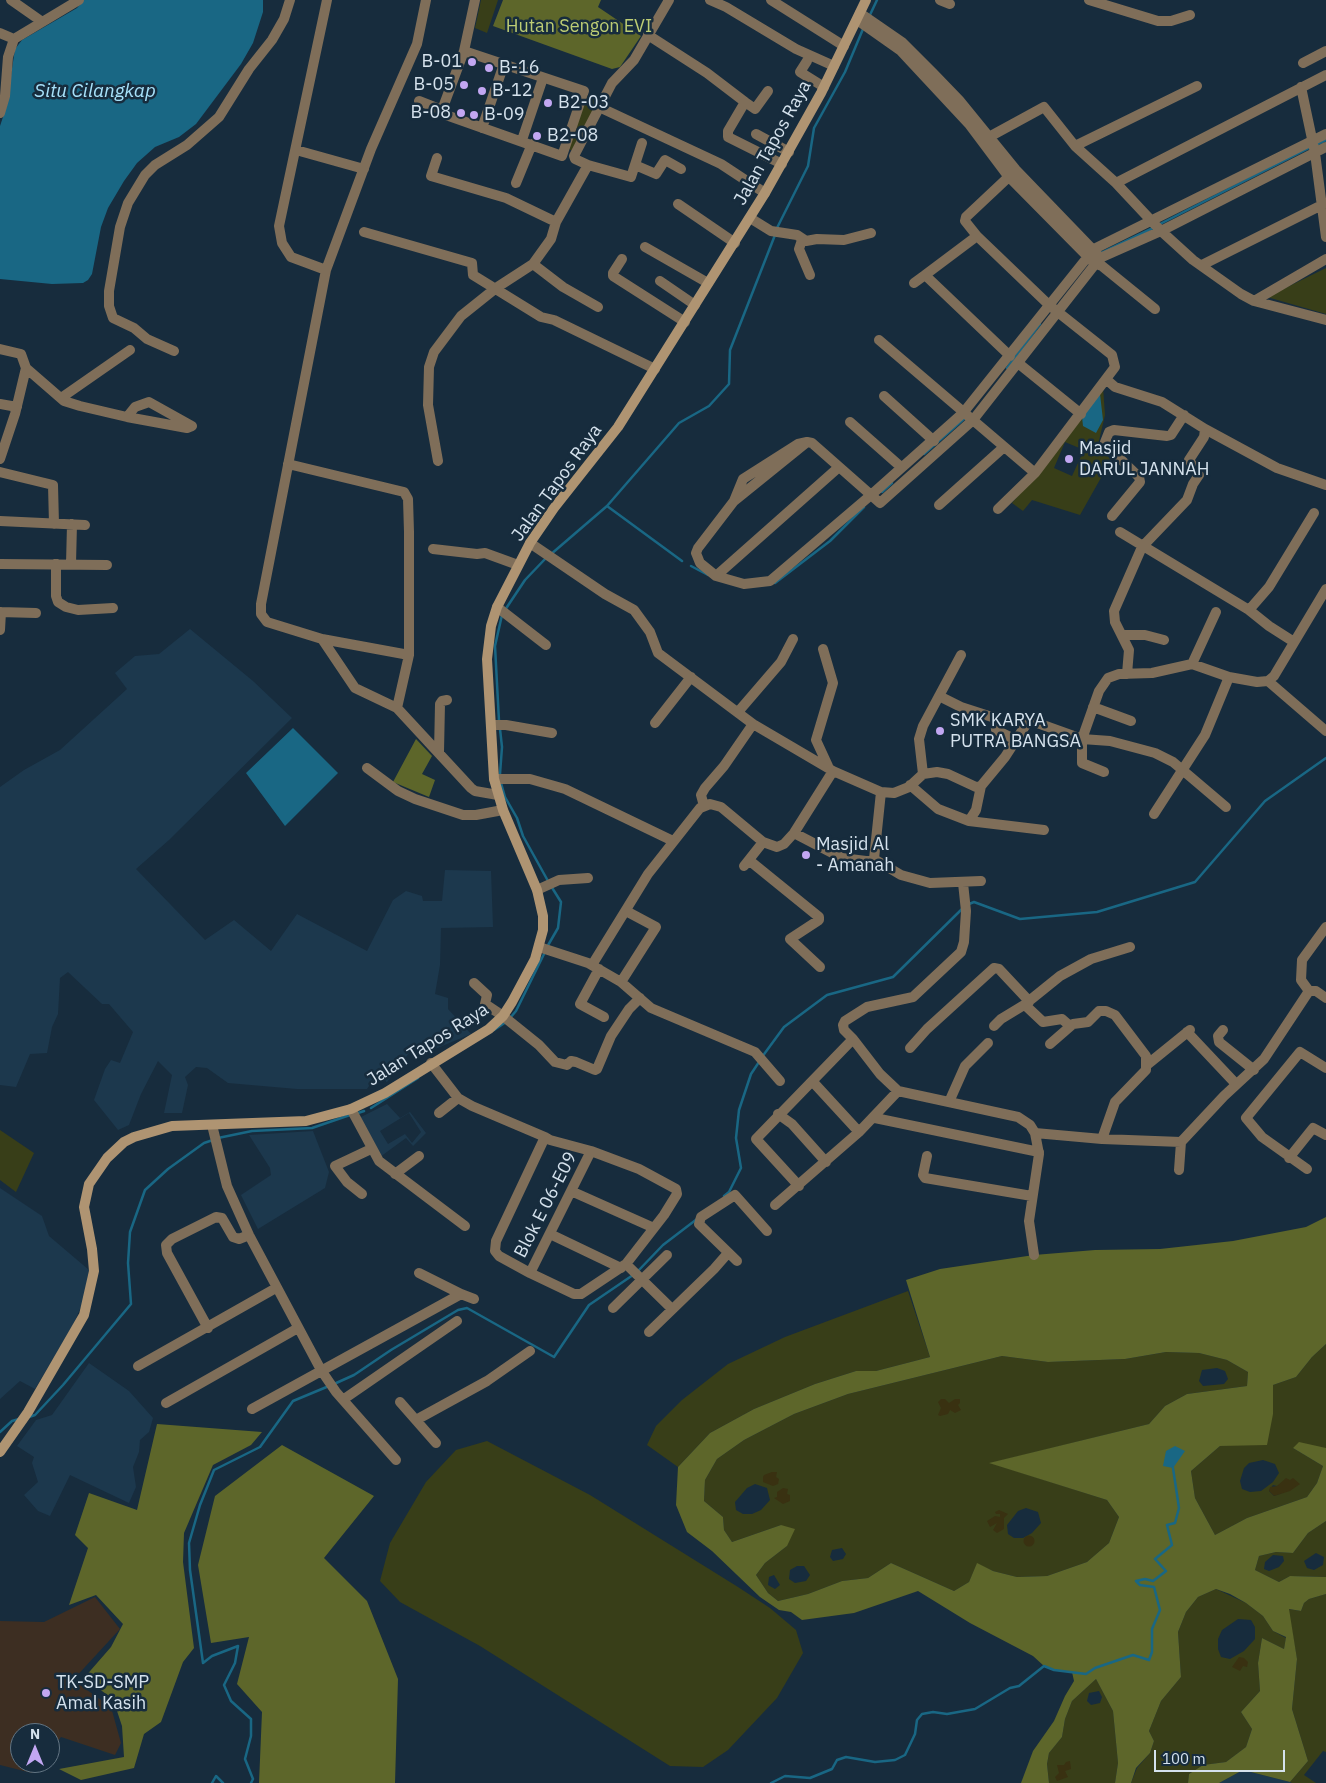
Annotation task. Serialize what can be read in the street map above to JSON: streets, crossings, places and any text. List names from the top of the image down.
{
  "streets": {
    "main road": ["Jalan Tapos Raya"],
    "street": ["Blok E 06-E09"]
  },
  "water": ["Situ Cilangkap"],
  "parks": ["Hutan Sengon EVI"],
  "places": [
    "B-01",
    "B-16",
    "B-05",
    "B-12",
    "B2-03",
    "B-08",
    "B-09",
    "B2-08",
    "Masjid DARUL JANNAH",
    "SMK KARYA PUTRA BANGSA",
    "Masjid Al - Amanah",
    "TK-SD-SMP Amal Kasih"
  ],
  "scale_bar": "100 m",
  "north": "top"
}
